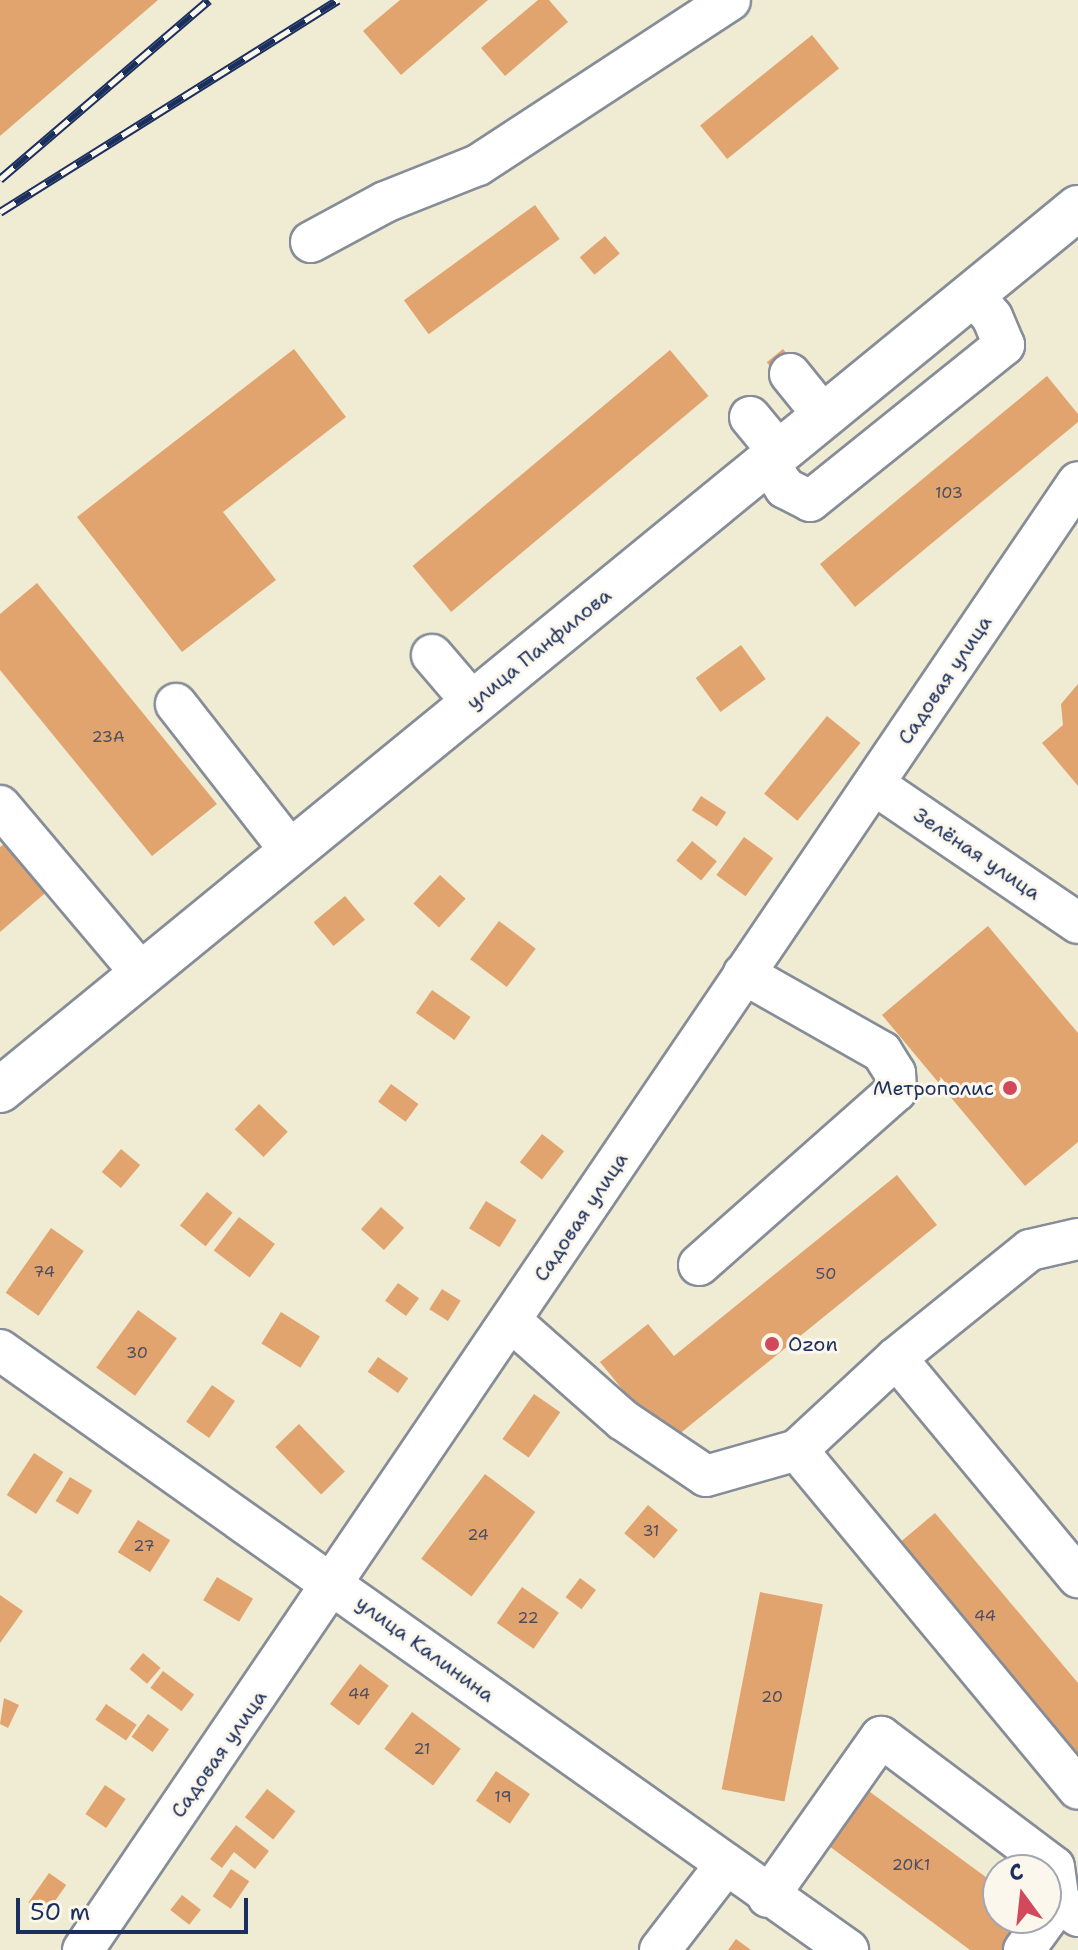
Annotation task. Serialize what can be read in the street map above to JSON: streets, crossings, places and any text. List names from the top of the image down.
{
  "streets": {
    "main road": ["улица Панфилова"],
    "street": ["Садовая улица", "Зелёная улица", "улица Калинина"]
  },
  "crossings": [
    ["Садовая улица", "Зелёная улица"],
    ["Садовая улица", "улица Калинина"]
  ],
  "places": ["Метрополис", "Ozon"],
  "house_numbers": [
    "103",
    "23А",
    "74",
    "50",
    "30",
    "31",
    "24",
    "27",
    "44",
    "22",
    "44",
    "20",
    "21",
    "19",
    "20К1"
  ],
  "scale_bar": "50 m",
  "north": "top"
}
